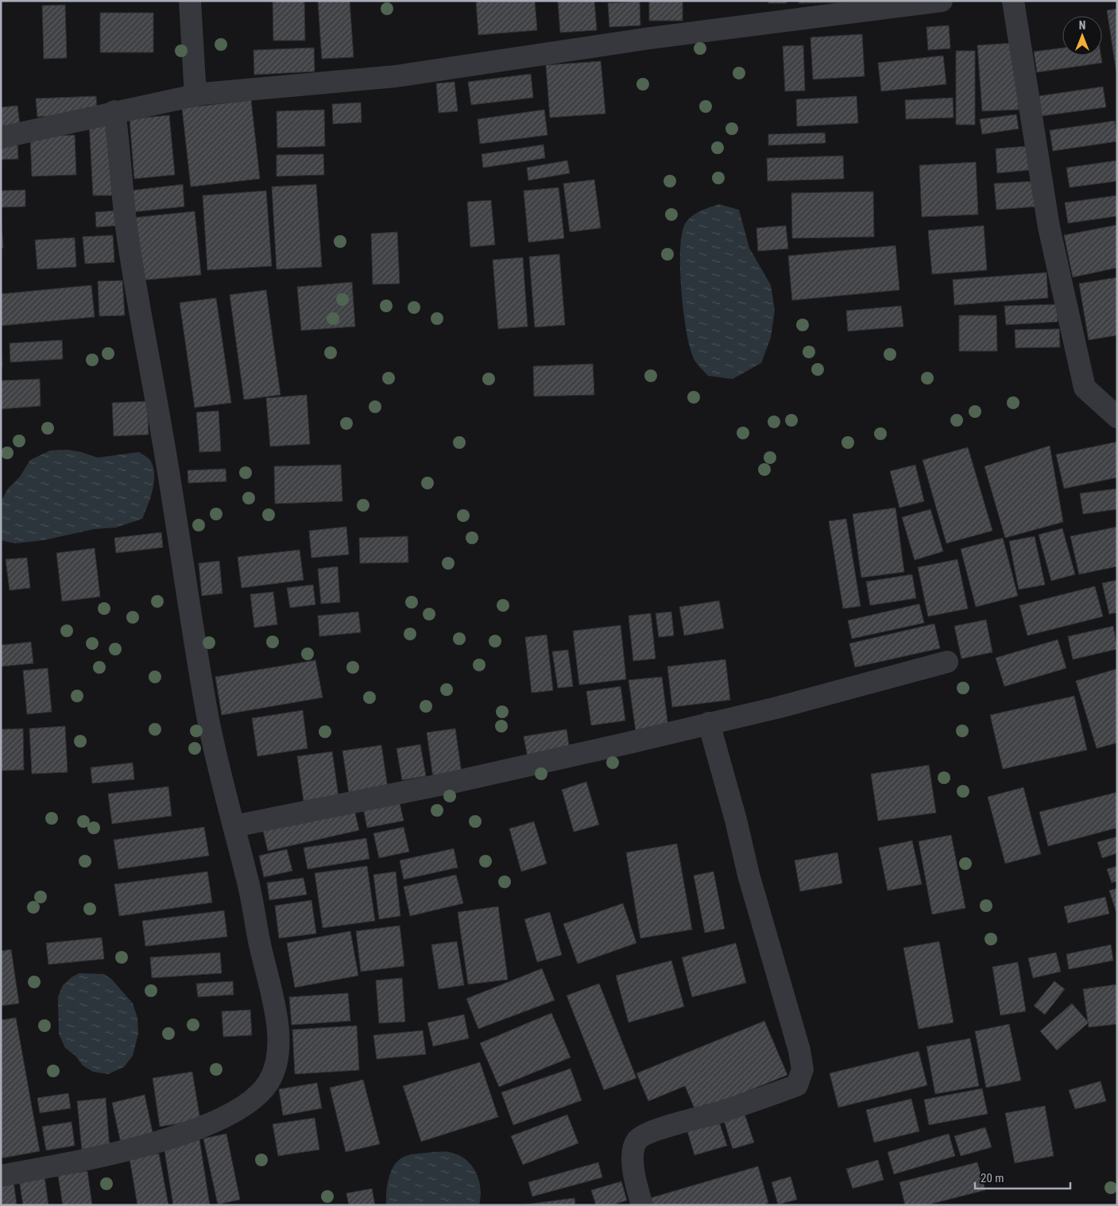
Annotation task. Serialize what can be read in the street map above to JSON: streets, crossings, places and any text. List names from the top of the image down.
{
  "scale_bar": "20 m",
  "north": "top"
}
